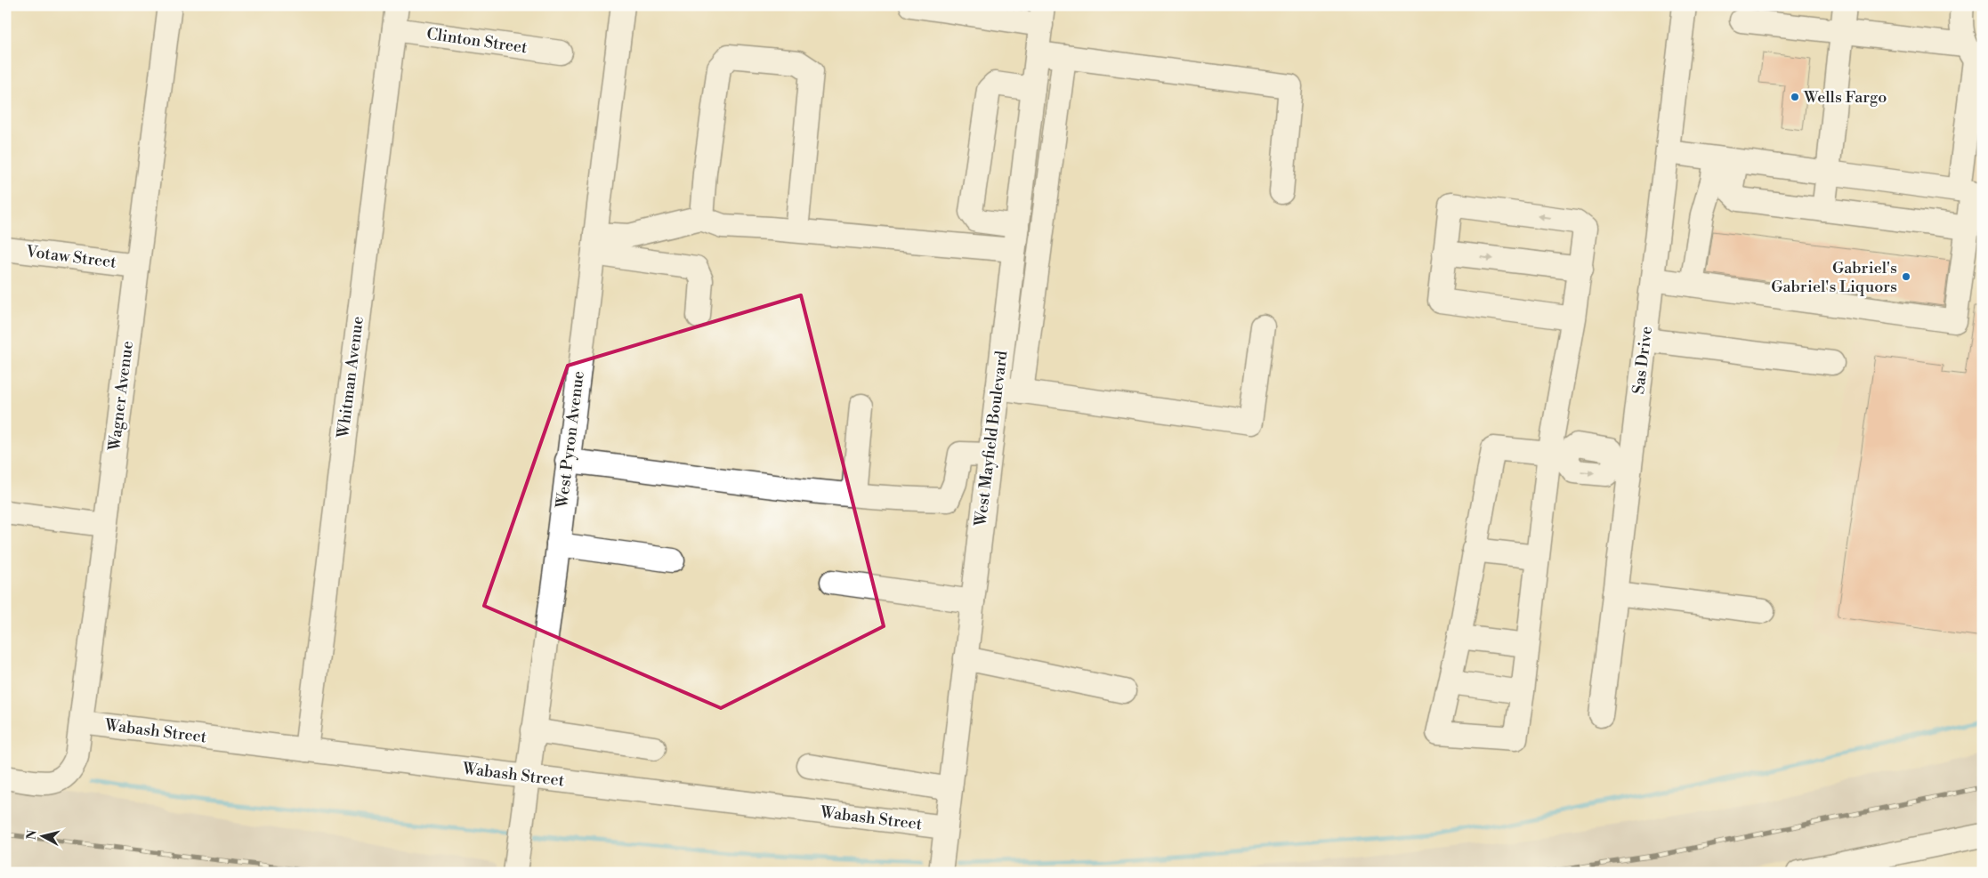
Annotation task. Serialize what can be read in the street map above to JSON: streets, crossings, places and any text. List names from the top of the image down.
{
  "streets": {
    "street": [
      "Clinton Street",
      "Votaw Street",
      "Sas Drive",
      "Whitman Avenue",
      "Wagner Avenue",
      "West Mayfield Boulevard",
      "West Pyron Avenue",
      "Wabash Street"
    ]
  },
  "crossings": [
    ["Clinton Street", "Whitman Avenue"],
    ["Votaw Street", "Wagner Avenue"],
    ["Whitman Avenue", "Wabash Street"],
    ["Wagner Avenue", "Wabash Street"],
    ["West Mayfield Boulevard", "Wabash Street"],
    ["West Pyron Avenue", "Wabash Street"]
  ],
  "places": ["Wells Fargo", "Gabriel's Gabriel's Liquors"],
  "north": "left"
}
